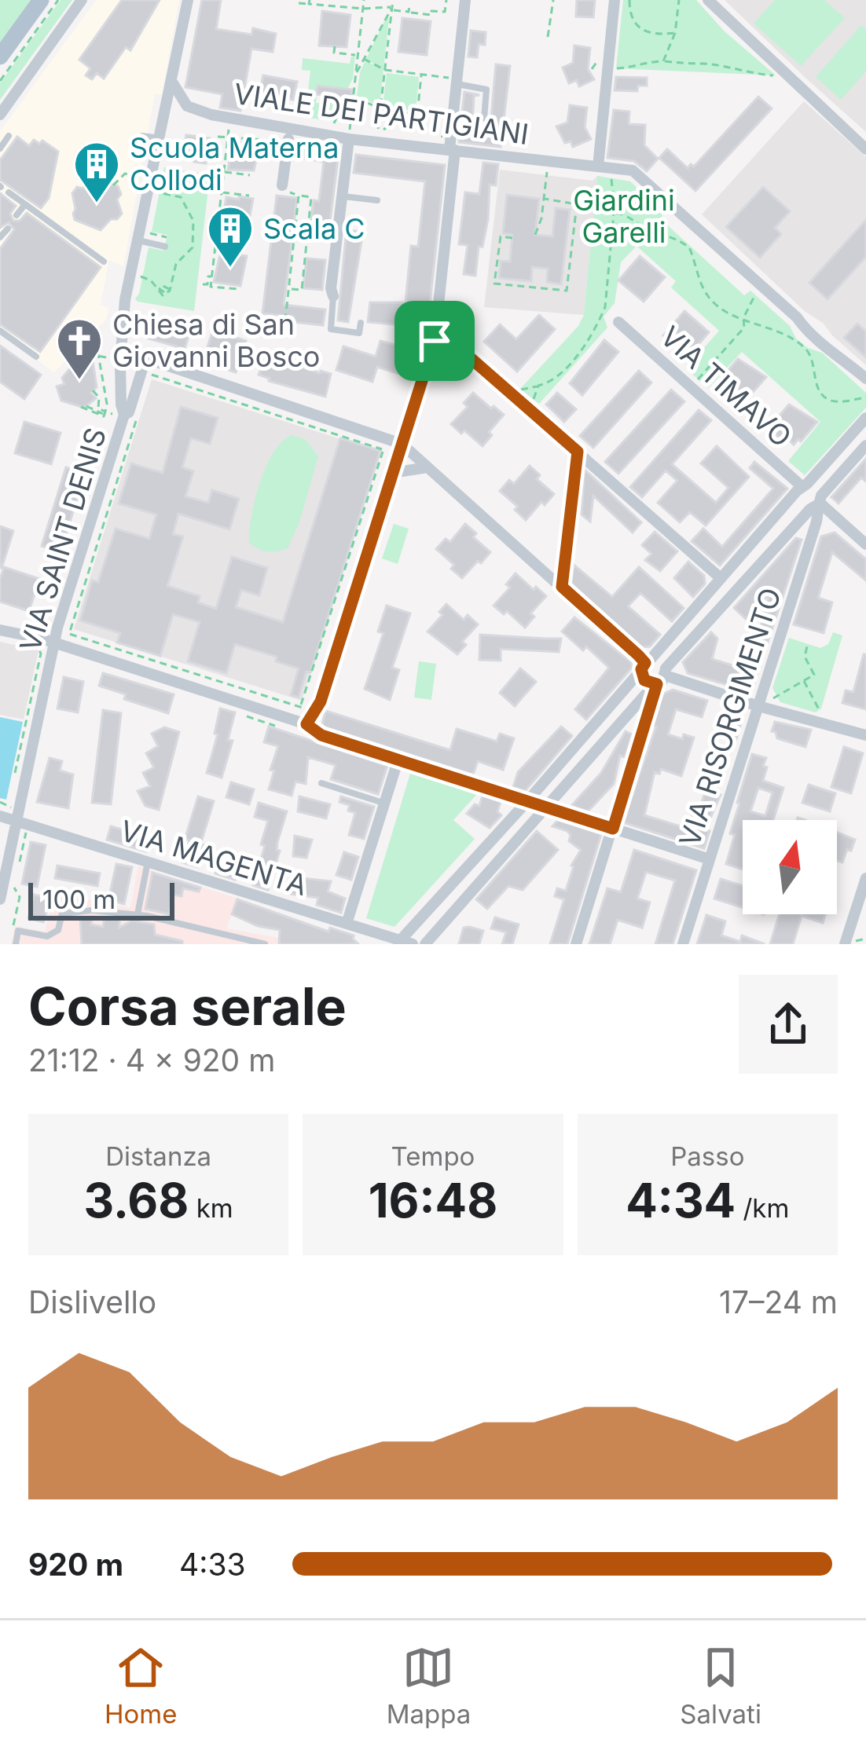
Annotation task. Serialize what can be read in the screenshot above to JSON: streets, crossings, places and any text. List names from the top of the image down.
{
  "streets": {
    "street": [
      "VIALE DEI PARTIGIANI",
      "VIA TIMAVO",
      "VIA SAINT DENIS",
      "VIA RISORGIMENTO",
      "VIA MAGENTA"
    ]
  },
  "crossings": [
    ["VIA SAINT DENIS", "VIA MAGENTA"]
  ],
  "parks": ["Giardini Garelli"],
  "places": {
    "building": ["Scuola Materna Collodi", "Scala C"],
    "church": ["Chiesa di San Giovanni Bosco"]
  },
  "scale_bar": "100 m",
  "north": "top",
  "page": {
    "scale": "100 m",
    "heading": ["Corsa serale", "21:12 · 4 × 920 m"],
    "stats": [
      ["Distanza", "3.68 km"],
      ["Tempo", "16:48"],
      ["Passo", "4:34 /km"]
    ],
    "chart": ["Dislivello", "17–24 m"],
    "list": [
      {
        "name": "920 m",
        "note": "4:33"
      }
    ],
    "tabs": ["Home", "Mappa", "Salvati"]
  }
}
